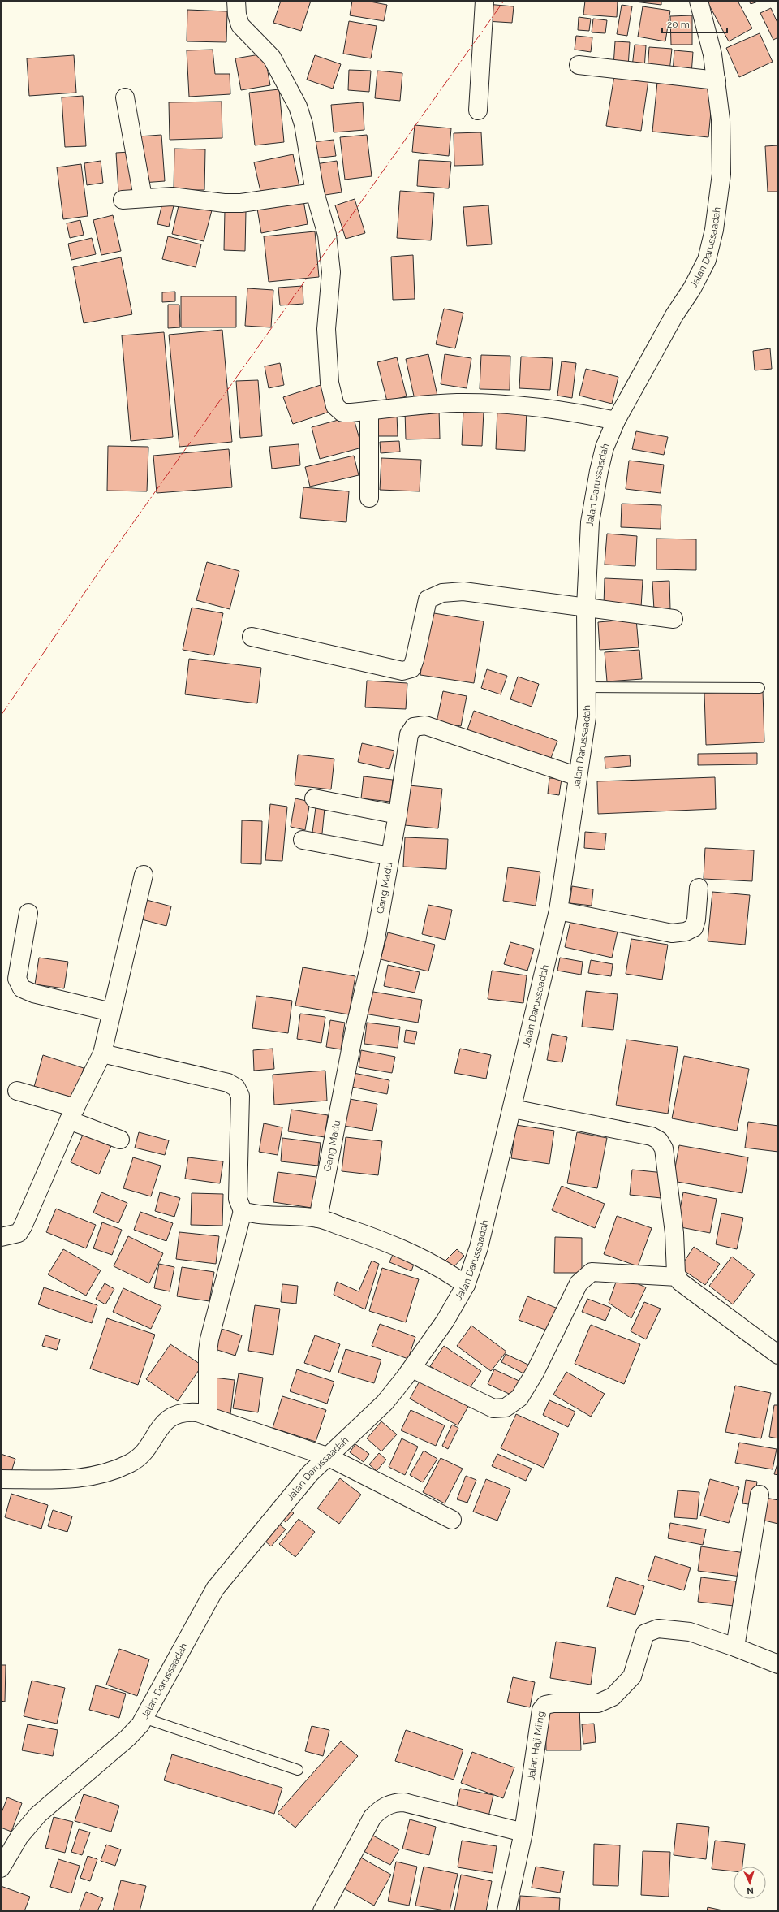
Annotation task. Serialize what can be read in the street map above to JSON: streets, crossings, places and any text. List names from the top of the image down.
{
  "streets": {
    "street": ["Jalan Darussaadah", "Gang Madu", "Jalan Haji Miing"]
  },
  "crossings": [
    ["Jalan Darussaadah", "Gang Madu"]
  ],
  "scale_bar": "20 m",
  "north": "bottom"
}
